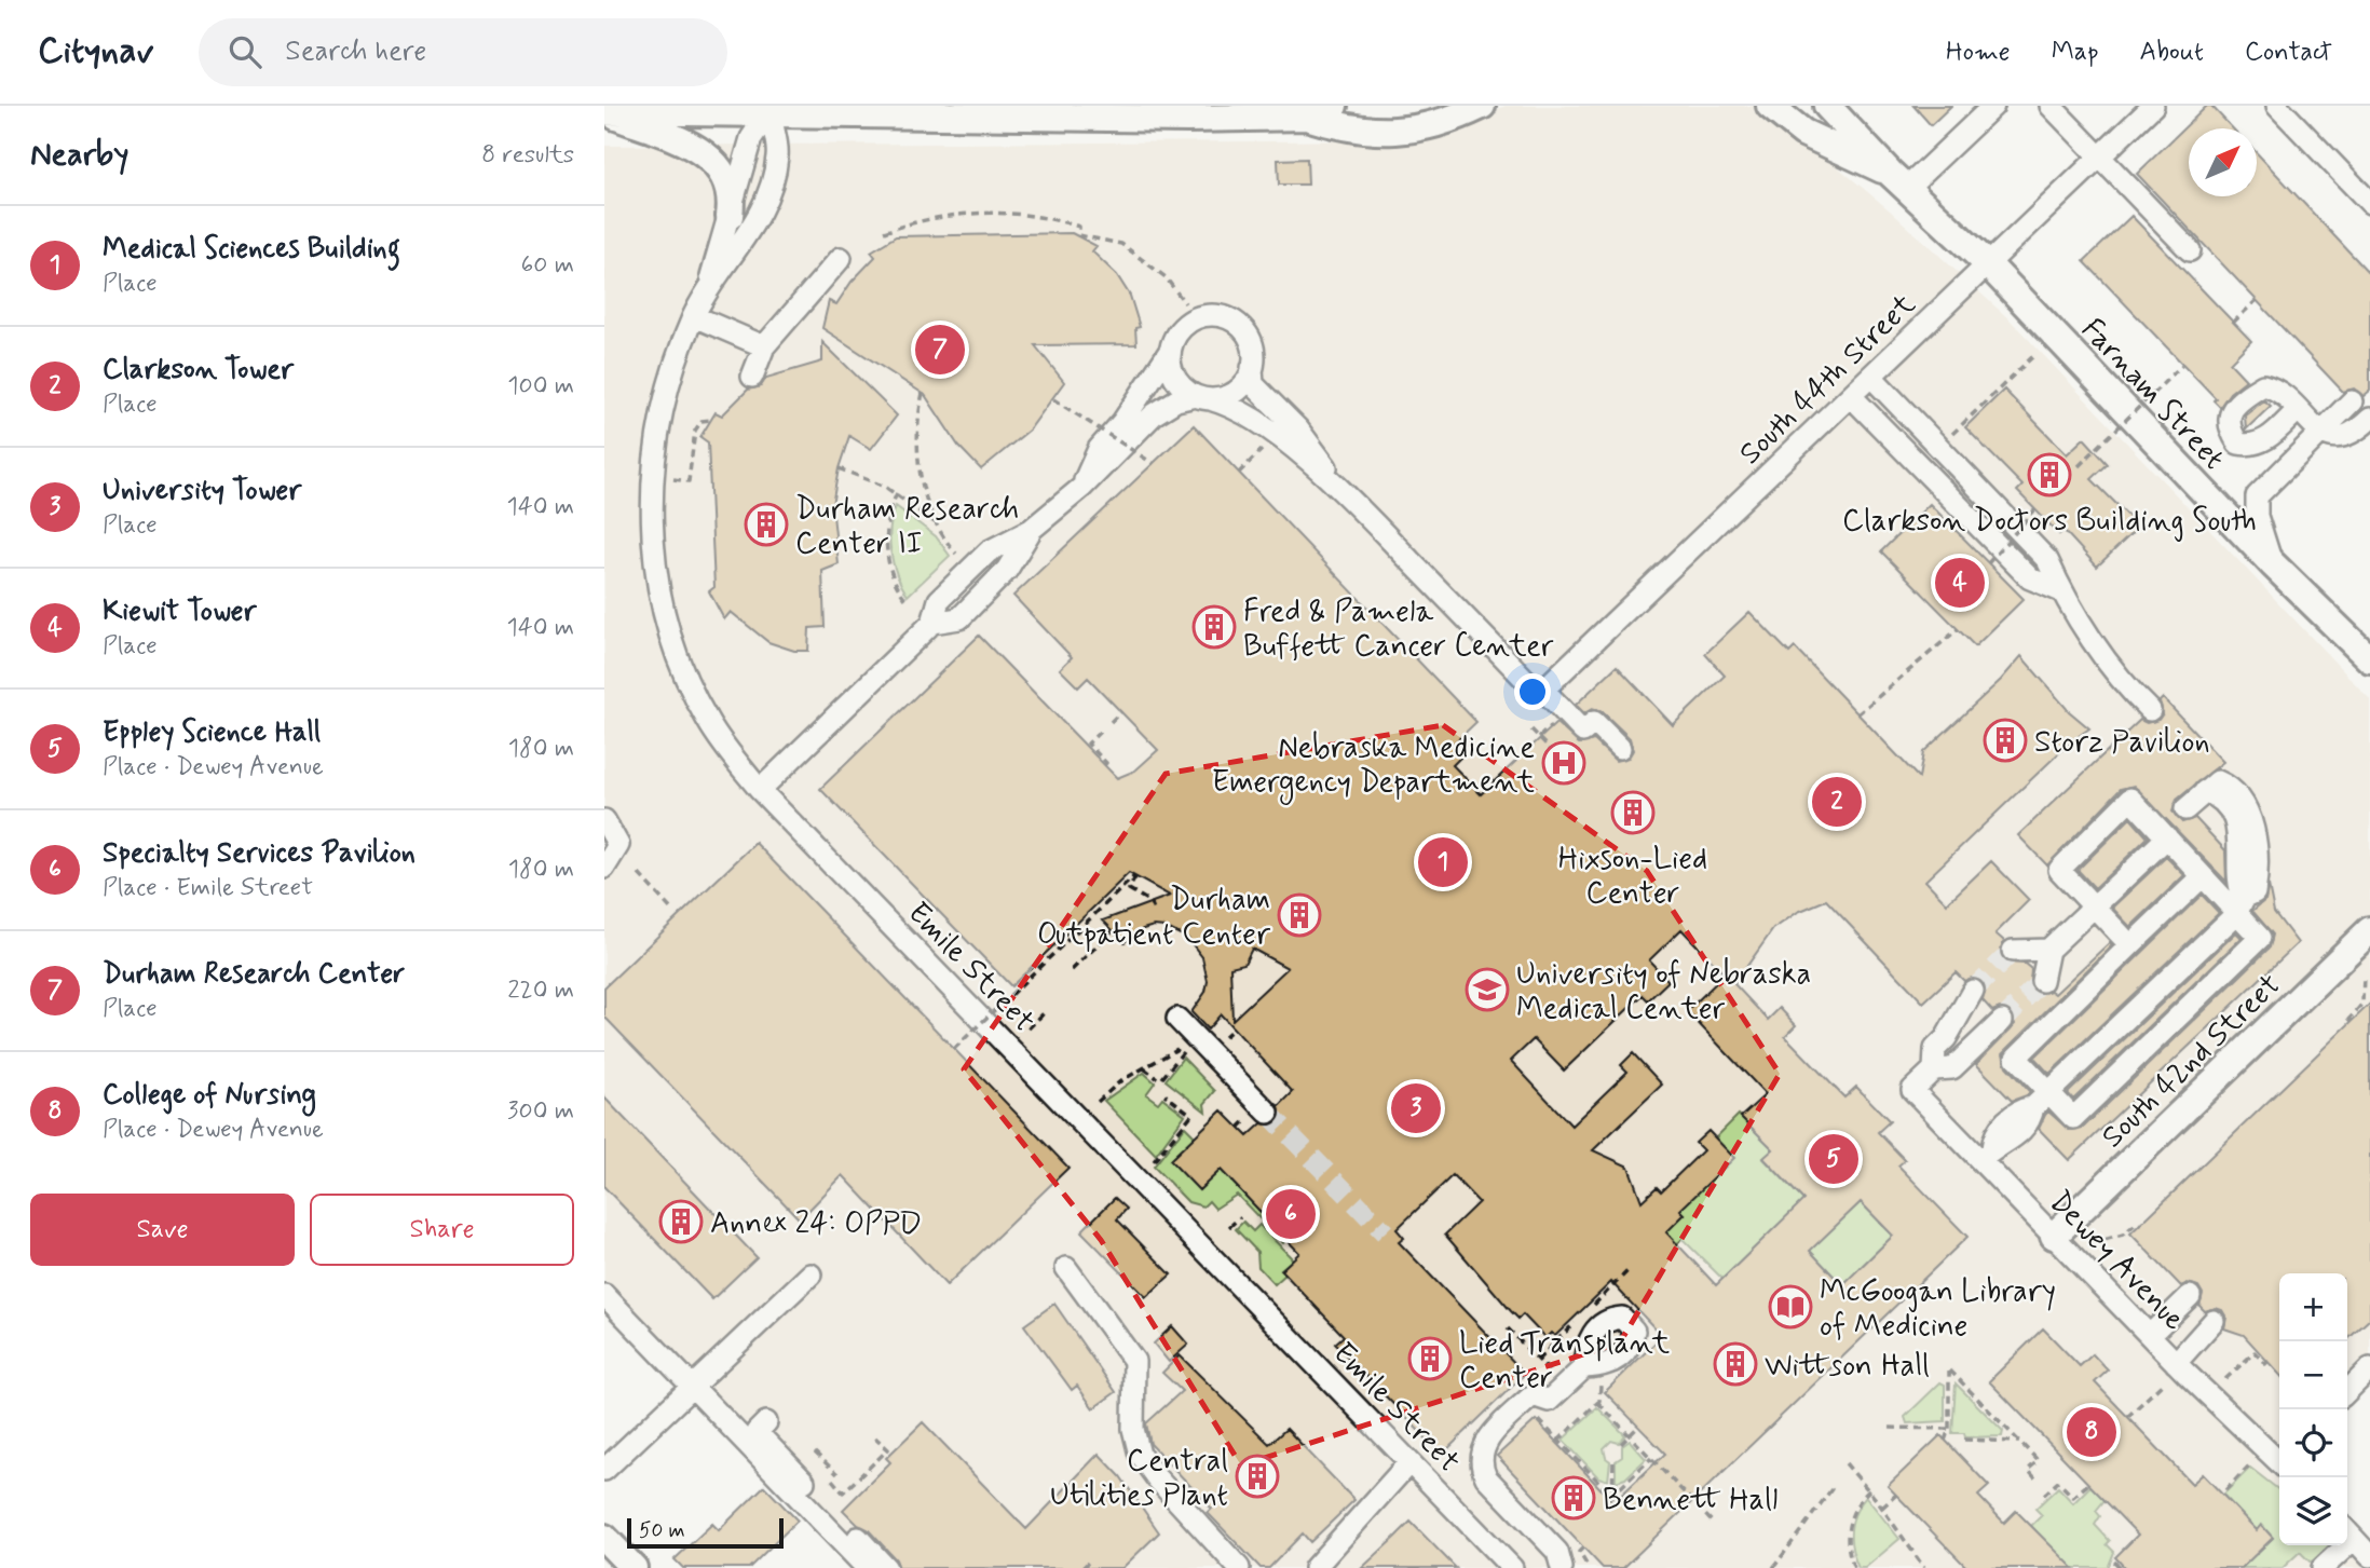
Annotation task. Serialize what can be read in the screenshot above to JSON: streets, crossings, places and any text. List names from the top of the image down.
{
  "streets": {
    "main road": ["Farnam Street", "South 42nd Street"],
    "street": ["South 44th Street", "Emile Street", "Dewey Avenue"]
  },
  "crossings": [
    ["South 44th Street", "Farnam Street"],
    ["South 42nd Street", "Dewey Avenue"]
  ],
  "places": {
    "building": [
      "Clarkson Doctors Building South",
      "Durham Research Center II",
      "Fred & Pamela Buffett Cancer Center",
      "Storz Pavilion",
      "Hixson-Lied Center",
      "Durham Outpatient Center",
      "Annex 24: OPPD",
      "Lied Transplant Center",
      "Wittson Hall",
      "Central Utilities Plant",
      "Bennett Hall"
    ],
    "hospital": ["Nebraska Medicine Emergency Department"],
    "school or university": ["University of Nebraska Medical Center"],
    "library": ["McGoogan Library of Medicine"]
  },
  "scale_bar": "50 m",
  "north": "top right",
  "page": {
    "header": "Citynav",
    "search": "Search here",
    "nav": [
      "Home",
      "Map",
      "About",
      "Contact"
    ],
    "heading": ["Nearby", "8 results"],
    "list": [
      {
        "mark": "1",
        "name": "Medical Sciences Building",
        "note": "Place",
        "value": "60 m"
      },
      {
        "mark": "2",
        "name": "Clarkson Tower",
        "note": "Place",
        "value": "100 m"
      },
      {
        "mark": "3",
        "name": "University Tower",
        "note": "Place",
        "value": "140 m"
      },
      {
        "mark": "4",
        "name": "Kiewit Tower",
        "note": "Place",
        "value": "140 m"
      },
      {
        "mark": "5",
        "name": "Eppley Science Hall",
        "note": "Place · Dewey Avenue",
        "value": "180 m"
      },
      {
        "mark": "6",
        "name": "Specialty Services Pavilion",
        "note": "Place · Emile Street",
        "value": "180 m"
      },
      {
        "mark": "7",
        "name": "Durham Research Center",
        "note": "Place",
        "value": "220 m"
      },
      {
        "mark": "8",
        "name": "College of Nursing",
        "note": "Place · Dewey Avenue",
        "value": "300 m"
      }
    ],
    "pins": [
      "7",
      "4",
      "2",
      "1",
      "3",
      "5",
      "6",
      "8"
    ],
    "buttons": ["Save", "Share"],
    "map_buttons": ["+", "−"],
    "scale": "50 m"
  }
}
